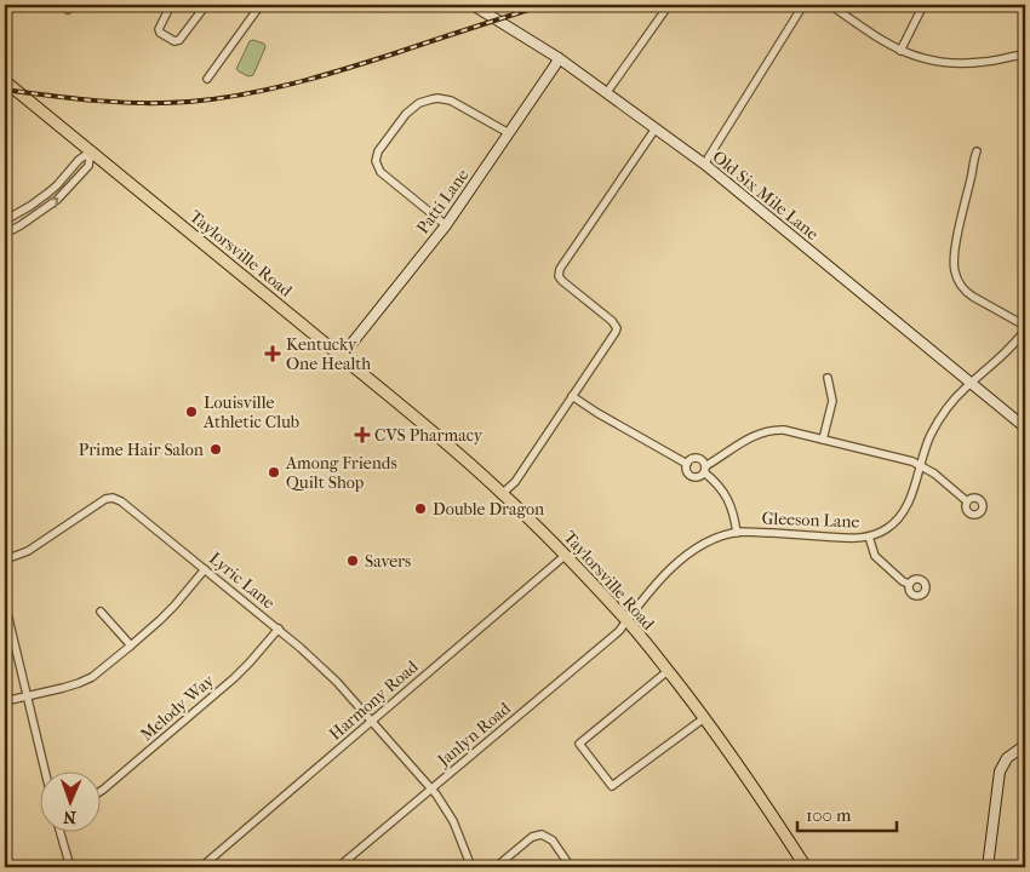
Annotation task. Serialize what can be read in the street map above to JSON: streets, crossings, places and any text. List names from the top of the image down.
{
  "streets": {
    "main road": ["Taylorsville Road"],
    "street": [
      "Old Six Mile Lane",
      "Patti Lane",
      "Gleeson Lane",
      "Lyric Lane",
      "Harmony Road",
      "Melody Way",
      "Janlyn Road"
    ]
  },
  "crossings": [
    ["Old Six Mile Lane", "Patti Lane"],
    ["Old Six Mile Lane", "Gleeson Lane"],
    ["Patti Lane", "Taylorsville Road"],
    ["Taylorsville Road", "Gleeson Lane"],
    ["Taylorsville Road", "Harmony Road"],
    ["Taylorsville Road", "Janlyn Road"],
    ["Gleeson Lane", "Janlyn Road"],
    ["Lyric Lane", "Harmony Road"],
    ["Lyric Lane", "Melody Way"],
    ["Lyric Lane", "Janlyn Road"]
  ],
  "places": {
    "health": ["Kentucky One Health", "CVS Pharmacy"],
    "other": [
      "Louisville Athletic Club",
      "Prime Hair Salon",
      "Among Friends Quilt Shop",
      "Double Dragon",
      "Savers"
    ]
  },
  "scale_bar": "100 m",
  "north": "bottom"
}
